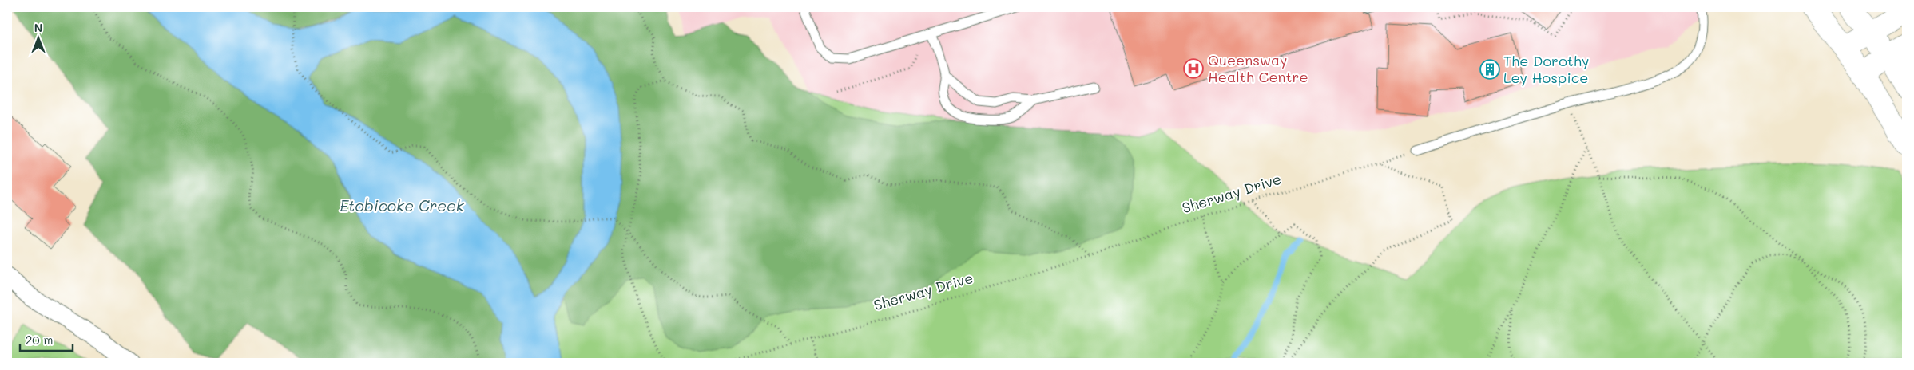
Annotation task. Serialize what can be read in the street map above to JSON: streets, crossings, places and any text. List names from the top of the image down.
{
  "streets": {
    "path": ["Sherway Drive"]
  },
  "water": ["Etobicoke Creek"],
  "places": {
    "hospital": ["Queensway Health Centre"],
    "building": ["The Dorothy Ley Hospice"]
  },
  "scale_bar": "20 m",
  "north": "top"
}
